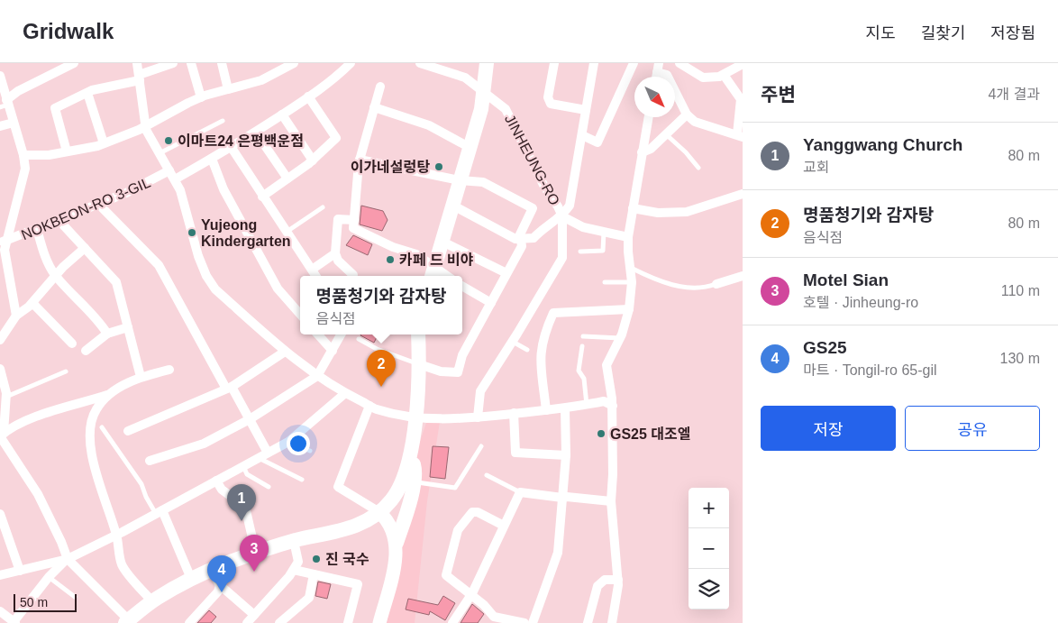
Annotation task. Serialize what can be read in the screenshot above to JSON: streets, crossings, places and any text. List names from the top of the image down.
{
  "streets": {
    "street": ["JINHEUNG-RO", "NOKBEON-RO 3-GIL"]
  },
  "places": [
    "이마트24 은평백운점",
    "이가네설렁탕",
    "Yujeong Kindergarten",
    "카페 드 비야",
    "GS25 대조엘",
    "진 국수"
  ],
  "scale_bar": "50 m",
  "north": "bottom right",
  "page": {
    "header": "Gridwalk",
    "nav": ["지도", "길찾기", "저장됨"],
    "heading": ["주변", "4개 결과"],
    "list": [
      {
        "mark": "1",
        "name": "Yanggwang Church",
        "note": "교회",
        "value": "80 m"
      },
      {
        "mark": "2",
        "name": "명품청기와 감자탕",
        "note": "음식점",
        "value": "80 m"
      },
      {
        "mark": "3",
        "name": "Motel Sian",
        "note": "호텔 · Jinheung-ro",
        "value": "110 m"
      },
      {
        "mark": "4",
        "name": "GS25",
        "note": "마트 · Tongil-ro 65-gil",
        "value": "130 m"
      }
    ],
    "popup": ["명품청기와 감자탕", "음식점"],
    "pins": [
      "2",
      "1",
      "3",
      "4"
    ],
    "buttons": ["저장", "공유"],
    "map_buttons": ["+", "−"],
    "scale": "50 m"
  }
}
